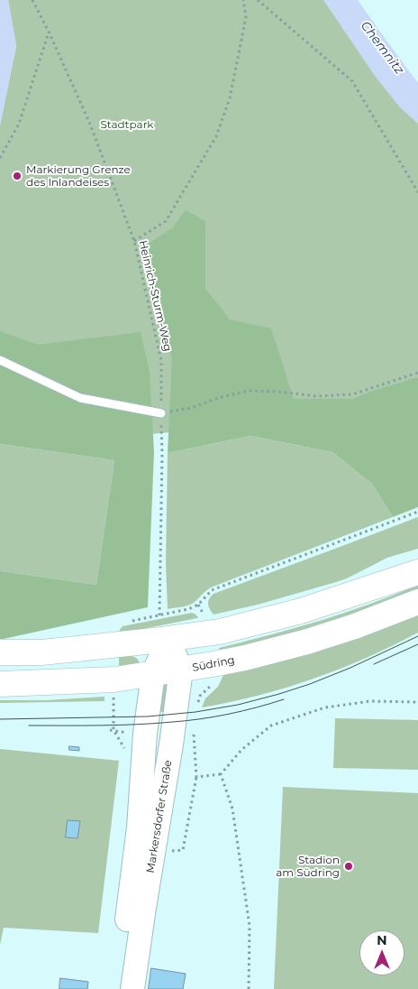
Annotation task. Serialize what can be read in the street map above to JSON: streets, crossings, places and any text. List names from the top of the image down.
{
  "streets": {
    "main road": ["Südring", "Markersdorfer Straße"],
    "path": ["Heinrich-Sturm-Weg"]
  },
  "crossings": [
    ["Südring", "Markersdorfer Straße"]
  ],
  "water": ["Chemnitz"],
  "parks": ["Stadtpark"],
  "places": ["Markierung Grenze des Inlandeises", "Stadion am Südring"],
  "north": "top"
}
